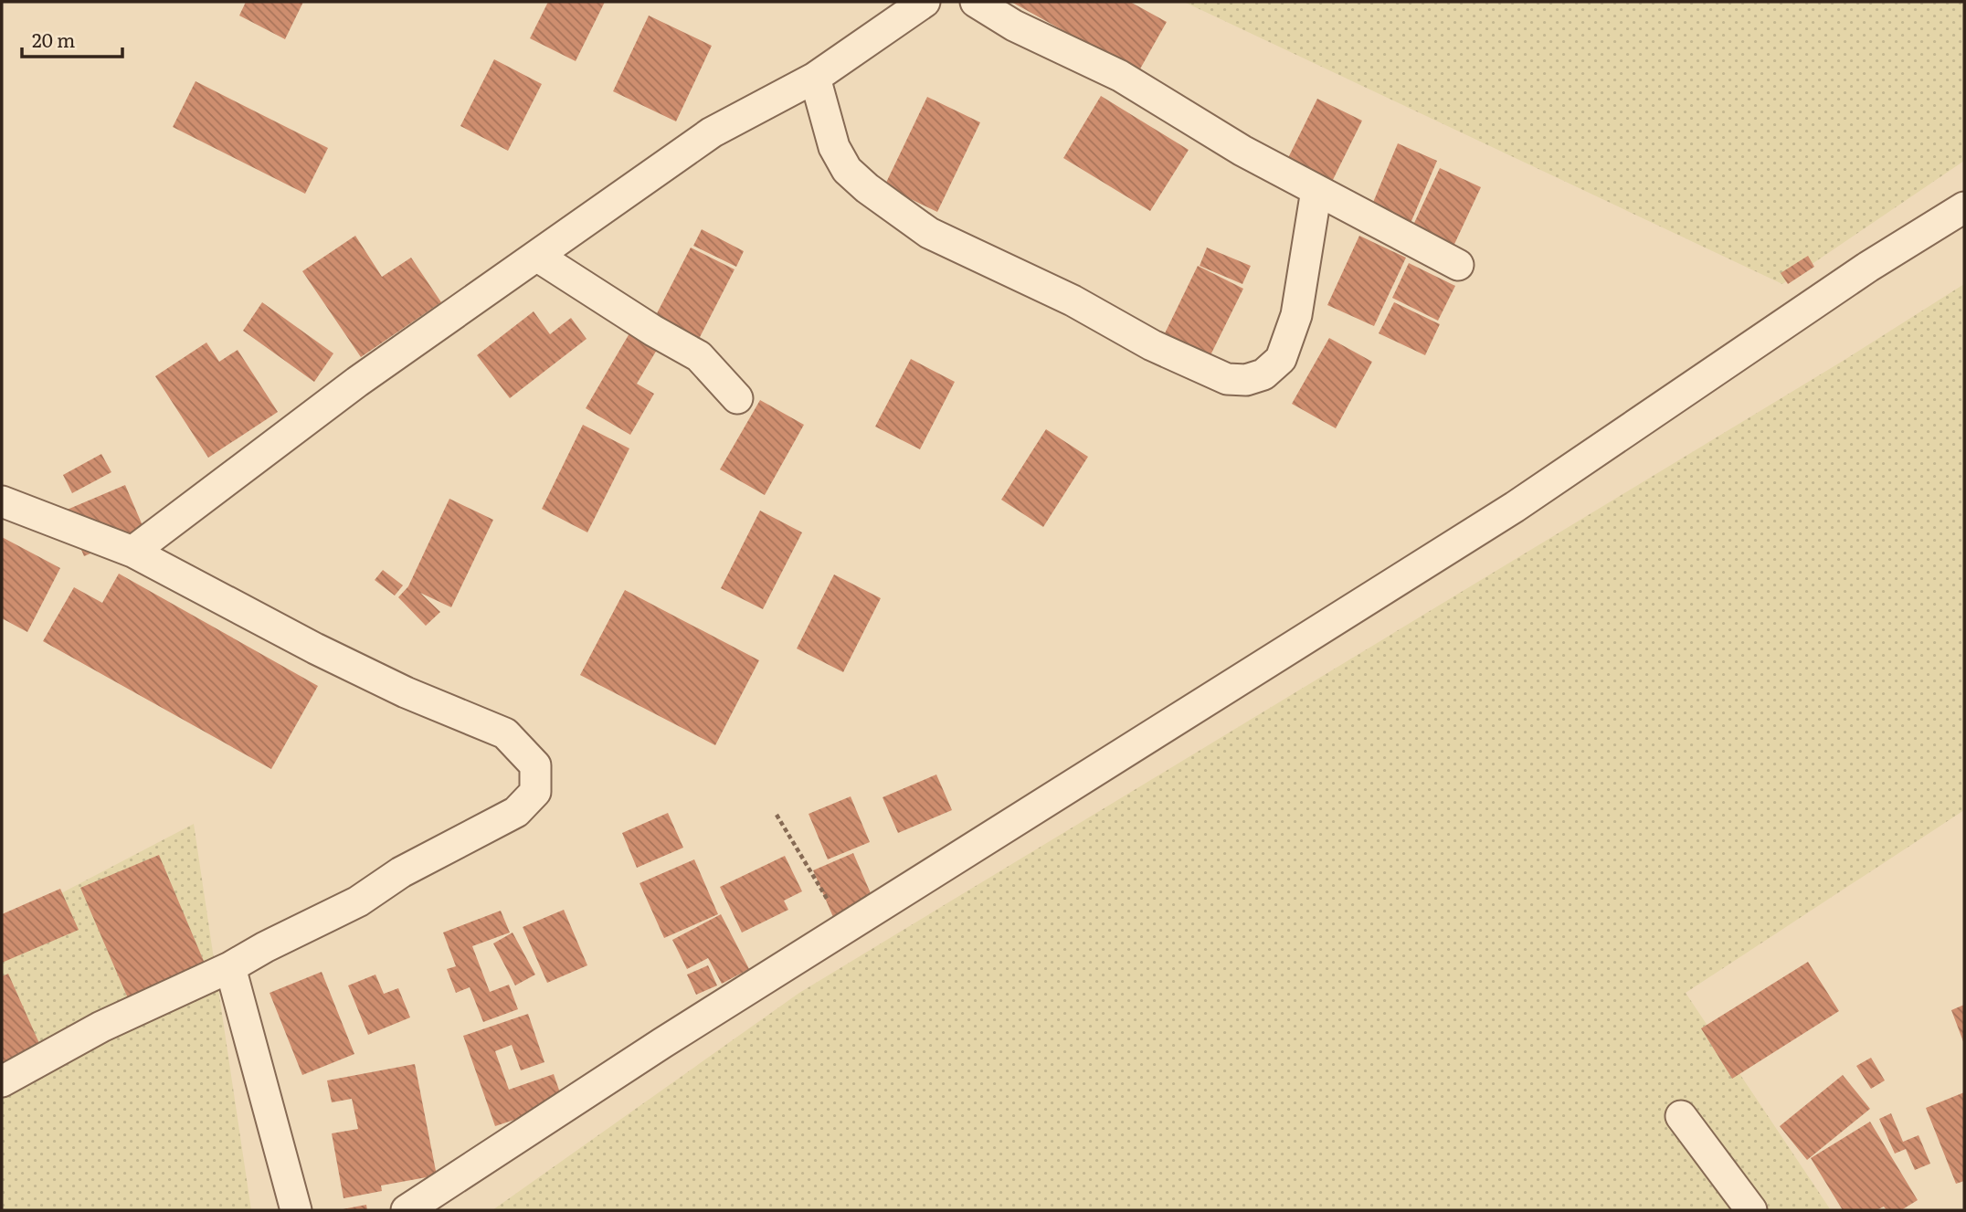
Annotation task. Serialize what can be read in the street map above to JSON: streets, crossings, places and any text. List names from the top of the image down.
{
  "scale_bar": "20 m"
}
